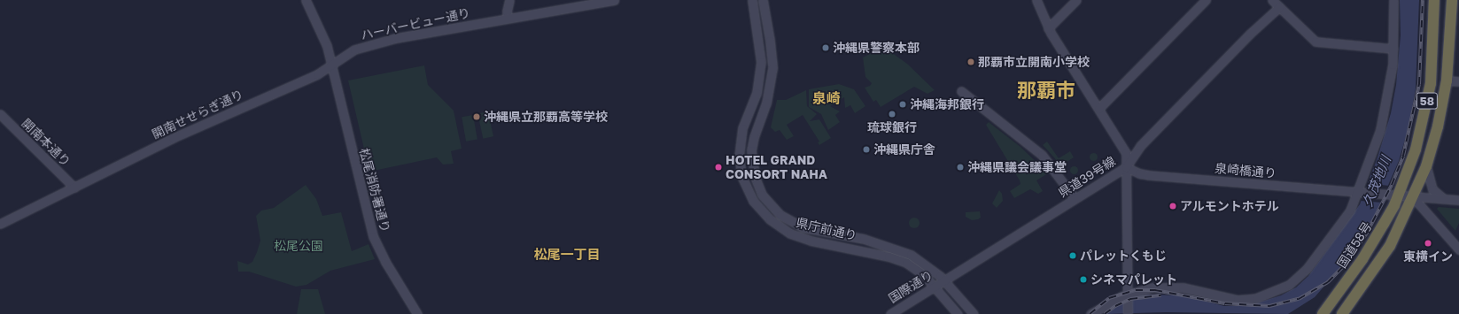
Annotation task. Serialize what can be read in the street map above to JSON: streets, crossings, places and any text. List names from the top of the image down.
{
  "streets": {
    "highway": ["58", "国道58号"],
    "main road": [
      "ハーバービュー通り",
      "開南せせらぎ通り",
      "開南本通り",
      "泉崎橋通り",
      "県道39号線",
      "松尾消防署通り",
      "県庁前通り",
      "国際通り"
    ]
  },
  "crossings": [
    ["ハーバービュー通り", "開南せせらぎ通り"],
    ["ハーバービュー通り", "松尾消防署通り"],
    ["開南せせらぎ通り", "開南本通り"],
    ["開南せせらぎ通り", "松尾消防署通り"],
    ["泉崎橋通り", "県道39号線"],
    ["泉崎橋通り", "国道58号"],
    ["県道39号線", "県庁前通り"],
    ["県道39号線", "国際通り"],
    ["県庁前通り", "国際通り"]
  ],
  "districts": ["那覇市", "泉崎", "松尾一丁目"],
  "water": ["久茂地川"],
  "parks": ["松尾公園"],
  "places": [
    "沖縄県警察本部",
    "那覇市立開南小学校",
    "沖縄海邦銀行",
    "琉球銀行",
    "沖縄県立那覇高等学校",
    "沖縄県庁舎",
    "HOTEL GRAND CONSORT NAHA",
    "沖縄県議会議事堂",
    "アルモントホテル",
    "東横イン",
    "パレットくもじ",
    "シネマパレット"
  ]
}
